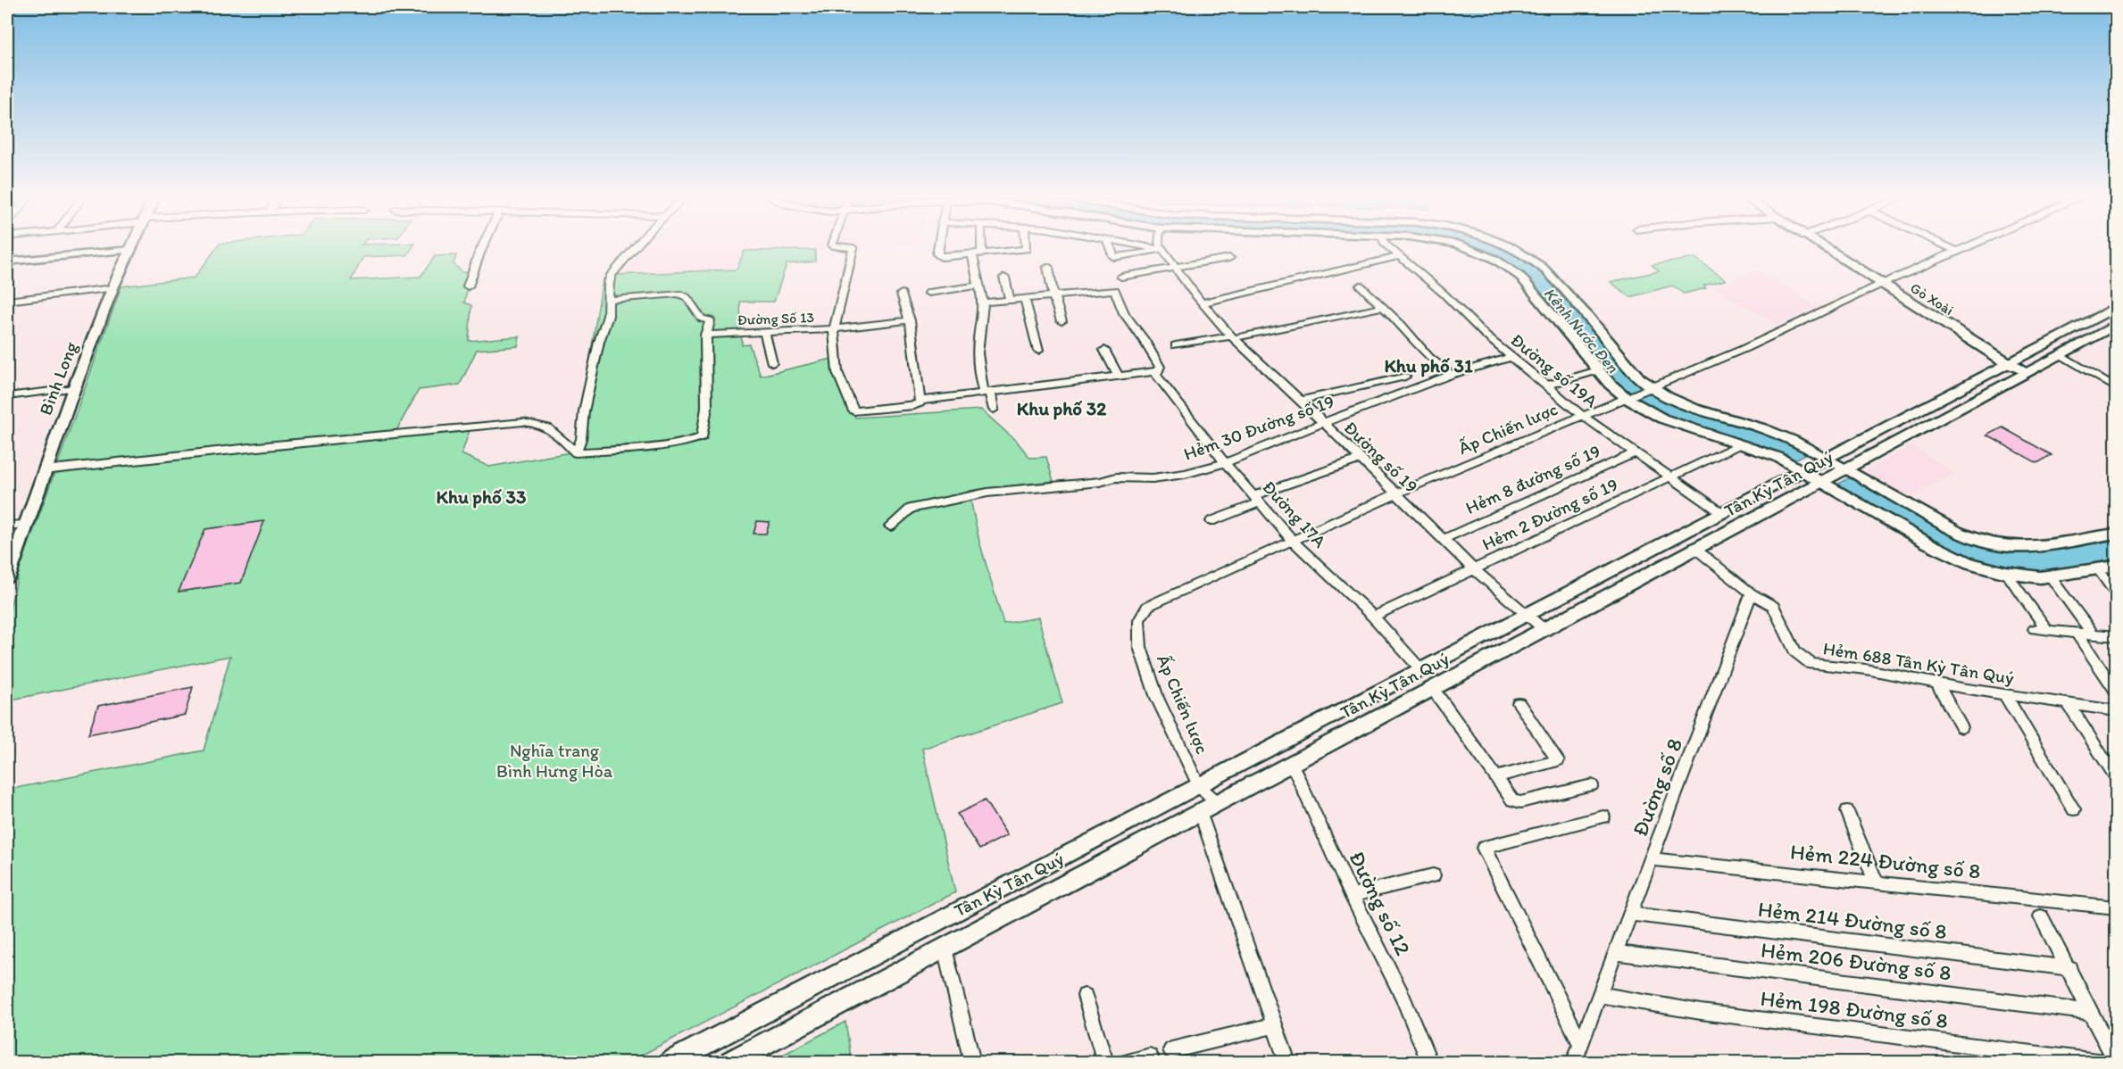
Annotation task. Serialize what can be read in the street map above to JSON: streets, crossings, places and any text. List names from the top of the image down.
{
  "streets": {
    "main road": ["Bình Long", "Tân Kỳ Tân Quý"],
    "street": [
      "Gò Xoài",
      "Đường Số 13",
      "Đường số 19A",
      "Hẻm 30 Đường số 19",
      "Ấp Chiến lược",
      "Đường số 19",
      "Hẻm 8 đường số 19",
      "Đường 17A",
      "Hẻm 2 Đường số 19",
      "Hẻm 688 Tân Kỳ Tân Quý",
      "Đường số 8",
      "Hẻm 224 Đường số 8",
      "Đường số 12",
      "Hẻm 214 Đường số 8",
      "Hẻm 206 Đường số 8",
      "Hẻm 198 Đường số 8"
    ]
  },
  "crossings": [
    ["Gò Xoài", "Ấp Chiến lược"],
    ["Gò Xoài", "Tân Kỳ Tân Quý"],
    ["Đường số 19A", "Hẻm 30 Đường số 19"],
    ["Đường số 19A", "Ấp Chiến lược"],
    ["Đường số 19A", "Hẻm 8 đường số 19"],
    ["Đường số 19A", "Tân Kỳ Tân Quý"],
    ["Đường số 19A", "Hẻm 2 Đường số 19"],
    ["Hẻm 30 Đường số 19", "Đường số 19"],
    ["Hẻm 30 Đường số 19", "Đường 17A"],
    ["Ấp Chiến lược", "Đường số 19"],
    ["Ấp Chiến lược", "Tân Kỳ Tân Quý"],
    ["Ấp Chiến lược", "Đường 17A"],
    ["Đường số 19", "Hẻm 8 đường số 19"],
    ["Đường số 19", "Tân Kỳ Tân Quý"],
    ["Đường số 19", "Hẻm 2 Đường số 19"],
    ["Tân Kỳ Tân Quý", "Đường 17A"],
    ["Tân Kỳ Tân Quý", "Đường số 12"],
    ["Đường 17A", "Hẻm 2 Đường số 19"],
    ["Hẻm 688 Tân Kỳ Tân Quý", "Đường số 8"],
    ["Đường số 8", "Hẻm 224 Đường số 8"],
    ["Đường số 8", "Hẻm 214 Đường số 8"],
    ["Đường số 8", "Hẻm 206 Đường số 8"],
    ["Đường số 8", "Hẻm 198 Đường số 8"]
  ],
  "districts": ["Khu phố 31", "Khu phố 32", "Khu phố 33"],
  "water": ["Kênh Nước Đen"],
  "parks": ["Nghĩa trang Bình Hưng Hòa"]
}
